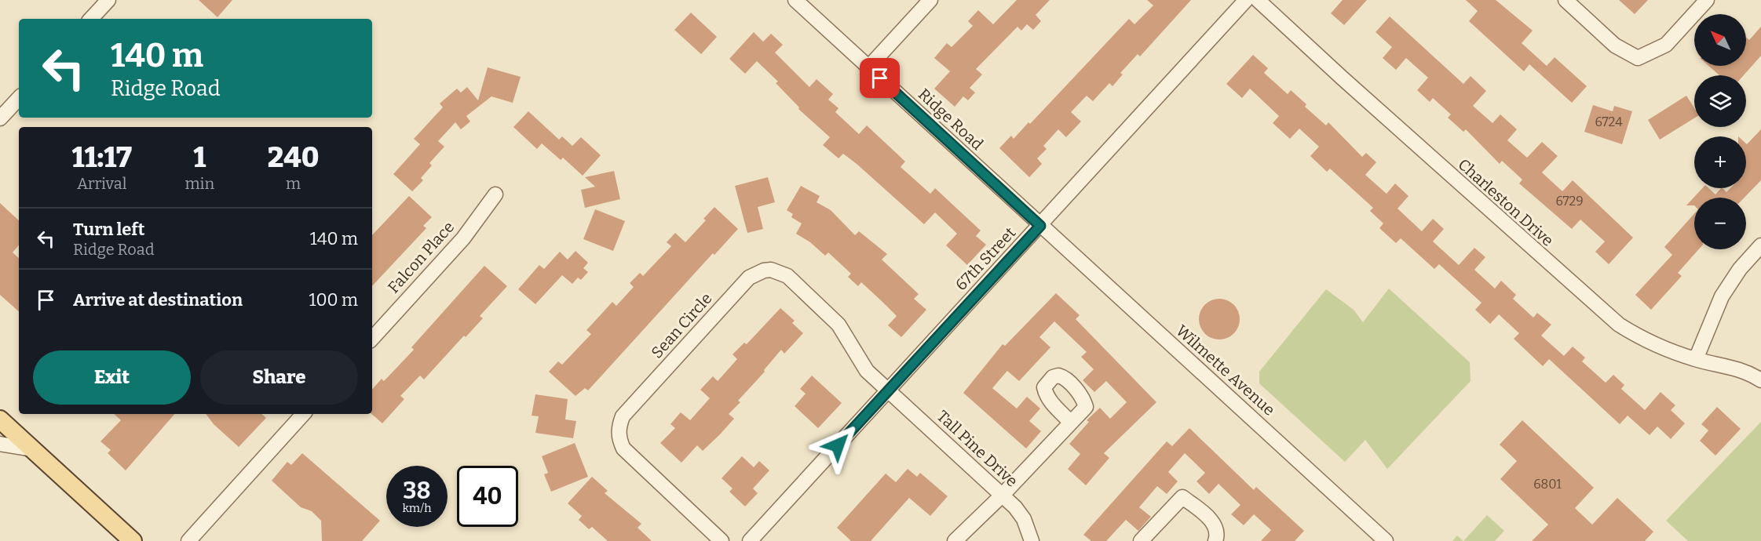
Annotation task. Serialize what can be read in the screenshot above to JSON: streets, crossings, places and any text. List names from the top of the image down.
{
  "streets": {
    "street": [
      "Ridge Road",
      "Charleston Drive",
      "Falcon Place",
      "67th Street",
      "Sean Circle",
      "Wilmette Avenue",
      "Tall Pine Drive"
    ]
  },
  "crossings": [
    ["Ridge Road", "67th Street"],
    ["Ridge Road", "Wilmette Avenue"],
    ["67th Street", "Sean Circle"],
    ["67th Street", "Wilmette Avenue"],
    ["67th Street", "Tall Pine Drive"],
    ["Sean Circle", "Tall Pine Drive"]
  ],
  "house_numbers": ["6724", "6729", "6801"],
  "north": "top left",
  "page": {
    "map_buttons": ["+", "−"],
    "turn": ["140 m", "Ridge Road"],
    "eta": [
      "11:17",
      "Arrival",
      "1",
      "min",
      "240",
      "m"
    ],
    "list": [
      {
        "name": "Turn left",
        "note": "Ridge Road",
        "value": "140 m"
      },
      {
        "name": "Arrive at destination",
        "value": "100 m"
      }
    ],
    "buttons": ["Exit", "Share"],
    "speed": "38 km/h",
    "limit": "40"
  }
}
